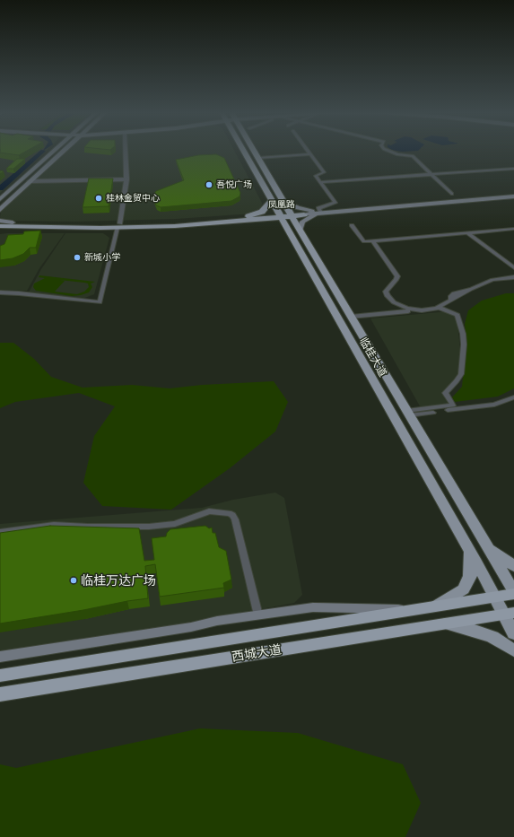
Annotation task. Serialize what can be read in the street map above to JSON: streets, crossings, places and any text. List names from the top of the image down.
{
  "streets": {
    "highway": ["西城大道"],
    "main road": ["凤凰路", "临桂大道"]
  },
  "crossings": [
    ["凤凰路", "临桂大道"],
    ["临桂大道", "西城大道"]
  ],
  "places": [
    "吾悦广场",
    "桂林金贸中心",
    "新城小学",
    "临桂万达广场"
  ]
}
